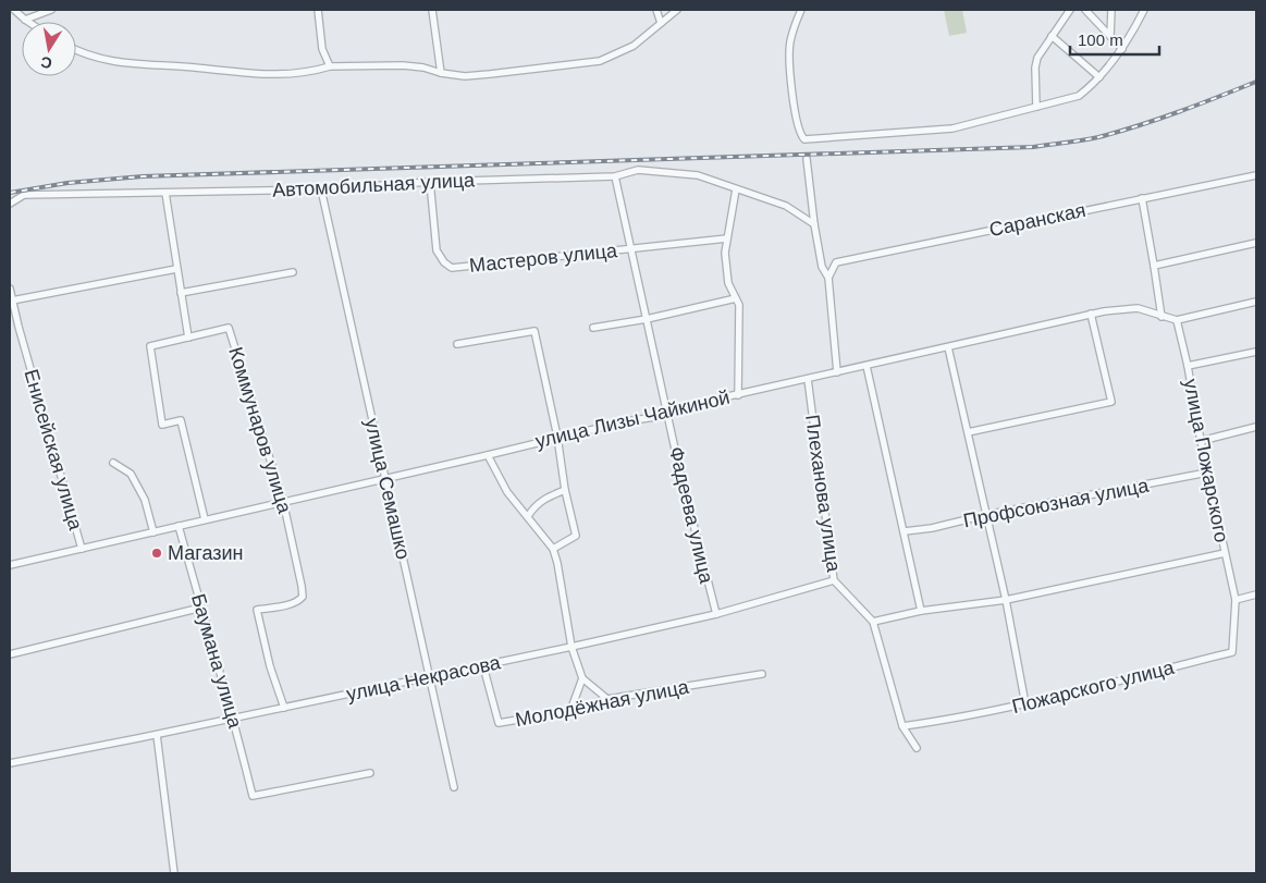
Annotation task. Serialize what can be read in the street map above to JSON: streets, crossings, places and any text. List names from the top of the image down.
{
  "streets": {
    "street": [
      "Автомобильная улица",
      "Саранская",
      "Мастеров улица",
      "улица Лизы Чайкиной",
      "Коммунаров улица",
      "Енисейская улица",
      "улица Пожарского",
      "улица Семашко",
      "Плеханова улица",
      "Профсоюзная улица",
      "Фадеева улица",
      "Баумана улица",
      "улица Некрасова",
      "Пожарского улица",
      "Молодёжная улица"
    ]
  },
  "crossings": [
    ["Автомобильная улица", "Мастеров улица"],
    ["Автомобильная улица", "улица Семашко"],
    ["Автомобильная улица", "Фадеева улица"],
    ["Мастеров улица", "Фадеева улица"],
    ["улица Лизы Чайкиной", "Коммунаров улица"],
    ["улица Лизы Чайкиной", "Енисейская улица"],
    ["улица Лизы Чайкиной", "улица Пожарского"],
    ["улица Лизы Чайкиной", "улица Семашко"],
    ["улица Лизы Чайкиной", "Плеханова улица"],
    ["улица Лизы Чайкиной", "Фадеева улица"],
    ["улица Лизы Чайкиной", "Баумана улица"],
    ["Коммунаров улица", "улица Некрасова"],
    ["улица Пожарского", "Профсоюзная улица"],
    ["улица Пожарского", "Пожарского улица"],
    ["улица Семашко", "улица Некрасова"],
    ["Плеханова улица", "улица Некрасова"],
    ["Плеханова улица", "Пожарского улица"],
    ["Фадеева улица", "улица Некрасова"],
    ["Баумана улица", "улица Некрасова"],
    ["улица Некрасова", "Молодёжная улица"]
  ],
  "places": ["Магазин"],
  "scale_bar": "100 m",
  "north": "bottom"
}
